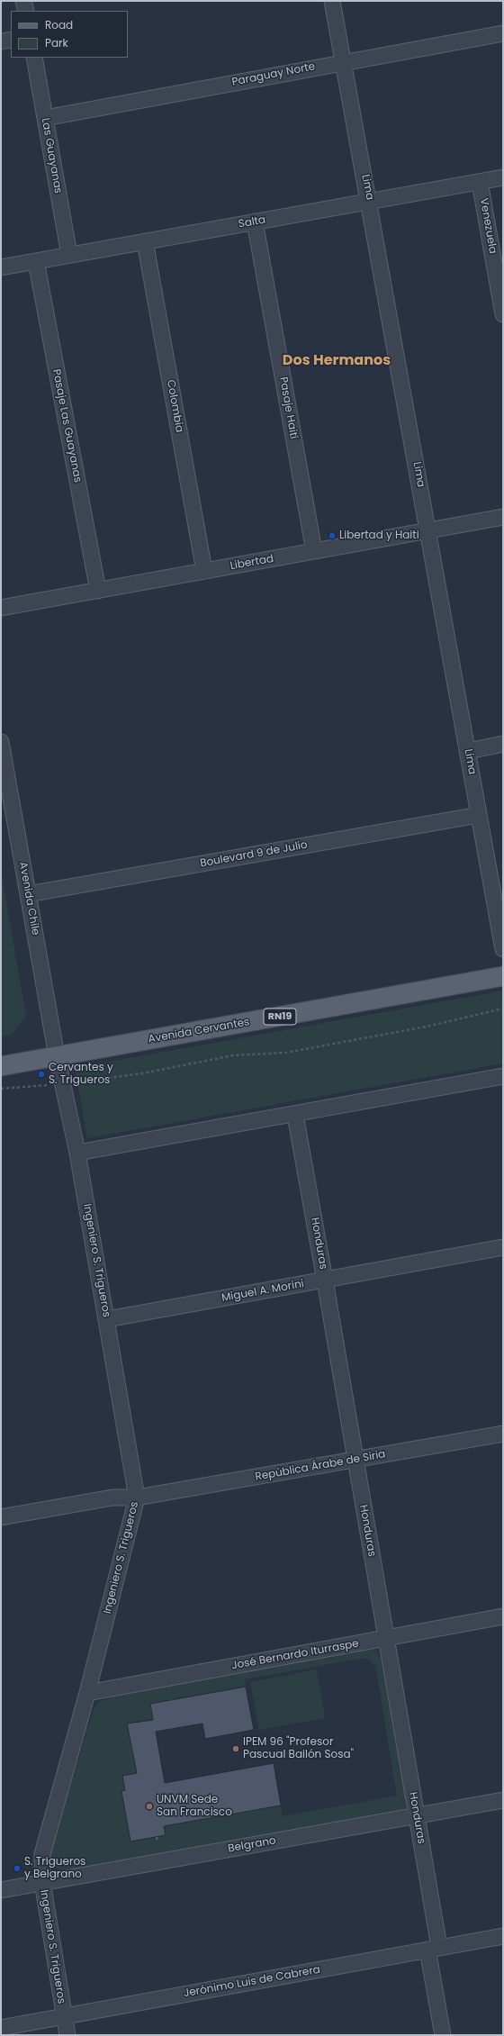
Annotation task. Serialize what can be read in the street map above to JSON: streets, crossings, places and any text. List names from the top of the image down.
{
  "streets": {
    "main road": ["RN19", "Avenida Cervantes"],
    "street": [
      "Paraguay Norte",
      "Las Guayanas",
      "Lima",
      "Salta",
      "Venezuela",
      "Colombia",
      "Pasaje Haití",
      "Pasaje Las Guayanas",
      "Libertad",
      "Boulevard 9 de Julio",
      "Avenida Chile",
      "Honduras",
      "Ingeniero S. Trigueros",
      "Miguel A. Morini",
      "República Árabe de Siria",
      "José Bernardo Iturraspe",
      "Belgrano",
      "Jerónimo Luis de Cabrera"
    ]
  },
  "crossings": [
    ["Paraguay Norte", "Las Guayanas"],
    ["Paraguay Norte", "Lima"],
    ["Las Guayanas", "Salta"],
    ["Lima", "Salta"],
    ["Lima", "Libertad"],
    ["Lima", "Boulevard 9 de Julio"],
    ["Salta", "Venezuela"],
    ["Salta", "Colombia"],
    ["Salta", "Pasaje Haití"],
    ["Salta", "Pasaje Las Guayanas"],
    ["Colombia", "Libertad"],
    ["Pasaje Haití", "Libertad"],
    ["Pasaje Las Guayanas", "Libertad"],
    ["Boulevard 9 de Julio", "Avenida Chile"],
    ["Avenida Chile", "Avenida Cervantes"],
    ["Avenida Chile", "Ingeniero S. Trigueros"],
    ["Avenida Cervantes", "Ingeniero S. Trigueros"],
    ["Honduras", "Miguel A. Morini"],
    ["Honduras", "República Árabe de Siria"],
    ["Honduras", "José Bernardo Iturraspe"],
    ["Honduras", "Belgrano"],
    ["Honduras", "Jerónimo Luis de Cabrera"],
    ["Ingeniero S. Trigueros", "Miguel A. Morini"],
    ["Ingeniero S. Trigueros", "República Árabe de Siria"],
    ["Ingeniero S. Trigueros", "José Bernardo Iturraspe"],
    ["Ingeniero S. Trigueros", "Belgrano"],
    ["Ingeniero S. Trigueros", "Jerónimo Luis de Cabrera"]
  ],
  "districts": ["Dos Hermanos"],
  "places": [
    "Libertad y Haiti",
    "Cervantes y S. Trigueros",
    "IPEM 96 \"Profesor Pascual Bailón Sosa\"",
    "UNVM Sede San Francisco",
    "S. Trigueros y Belgrano"
  ],
  "legend": ["Road", "Park"]
}
